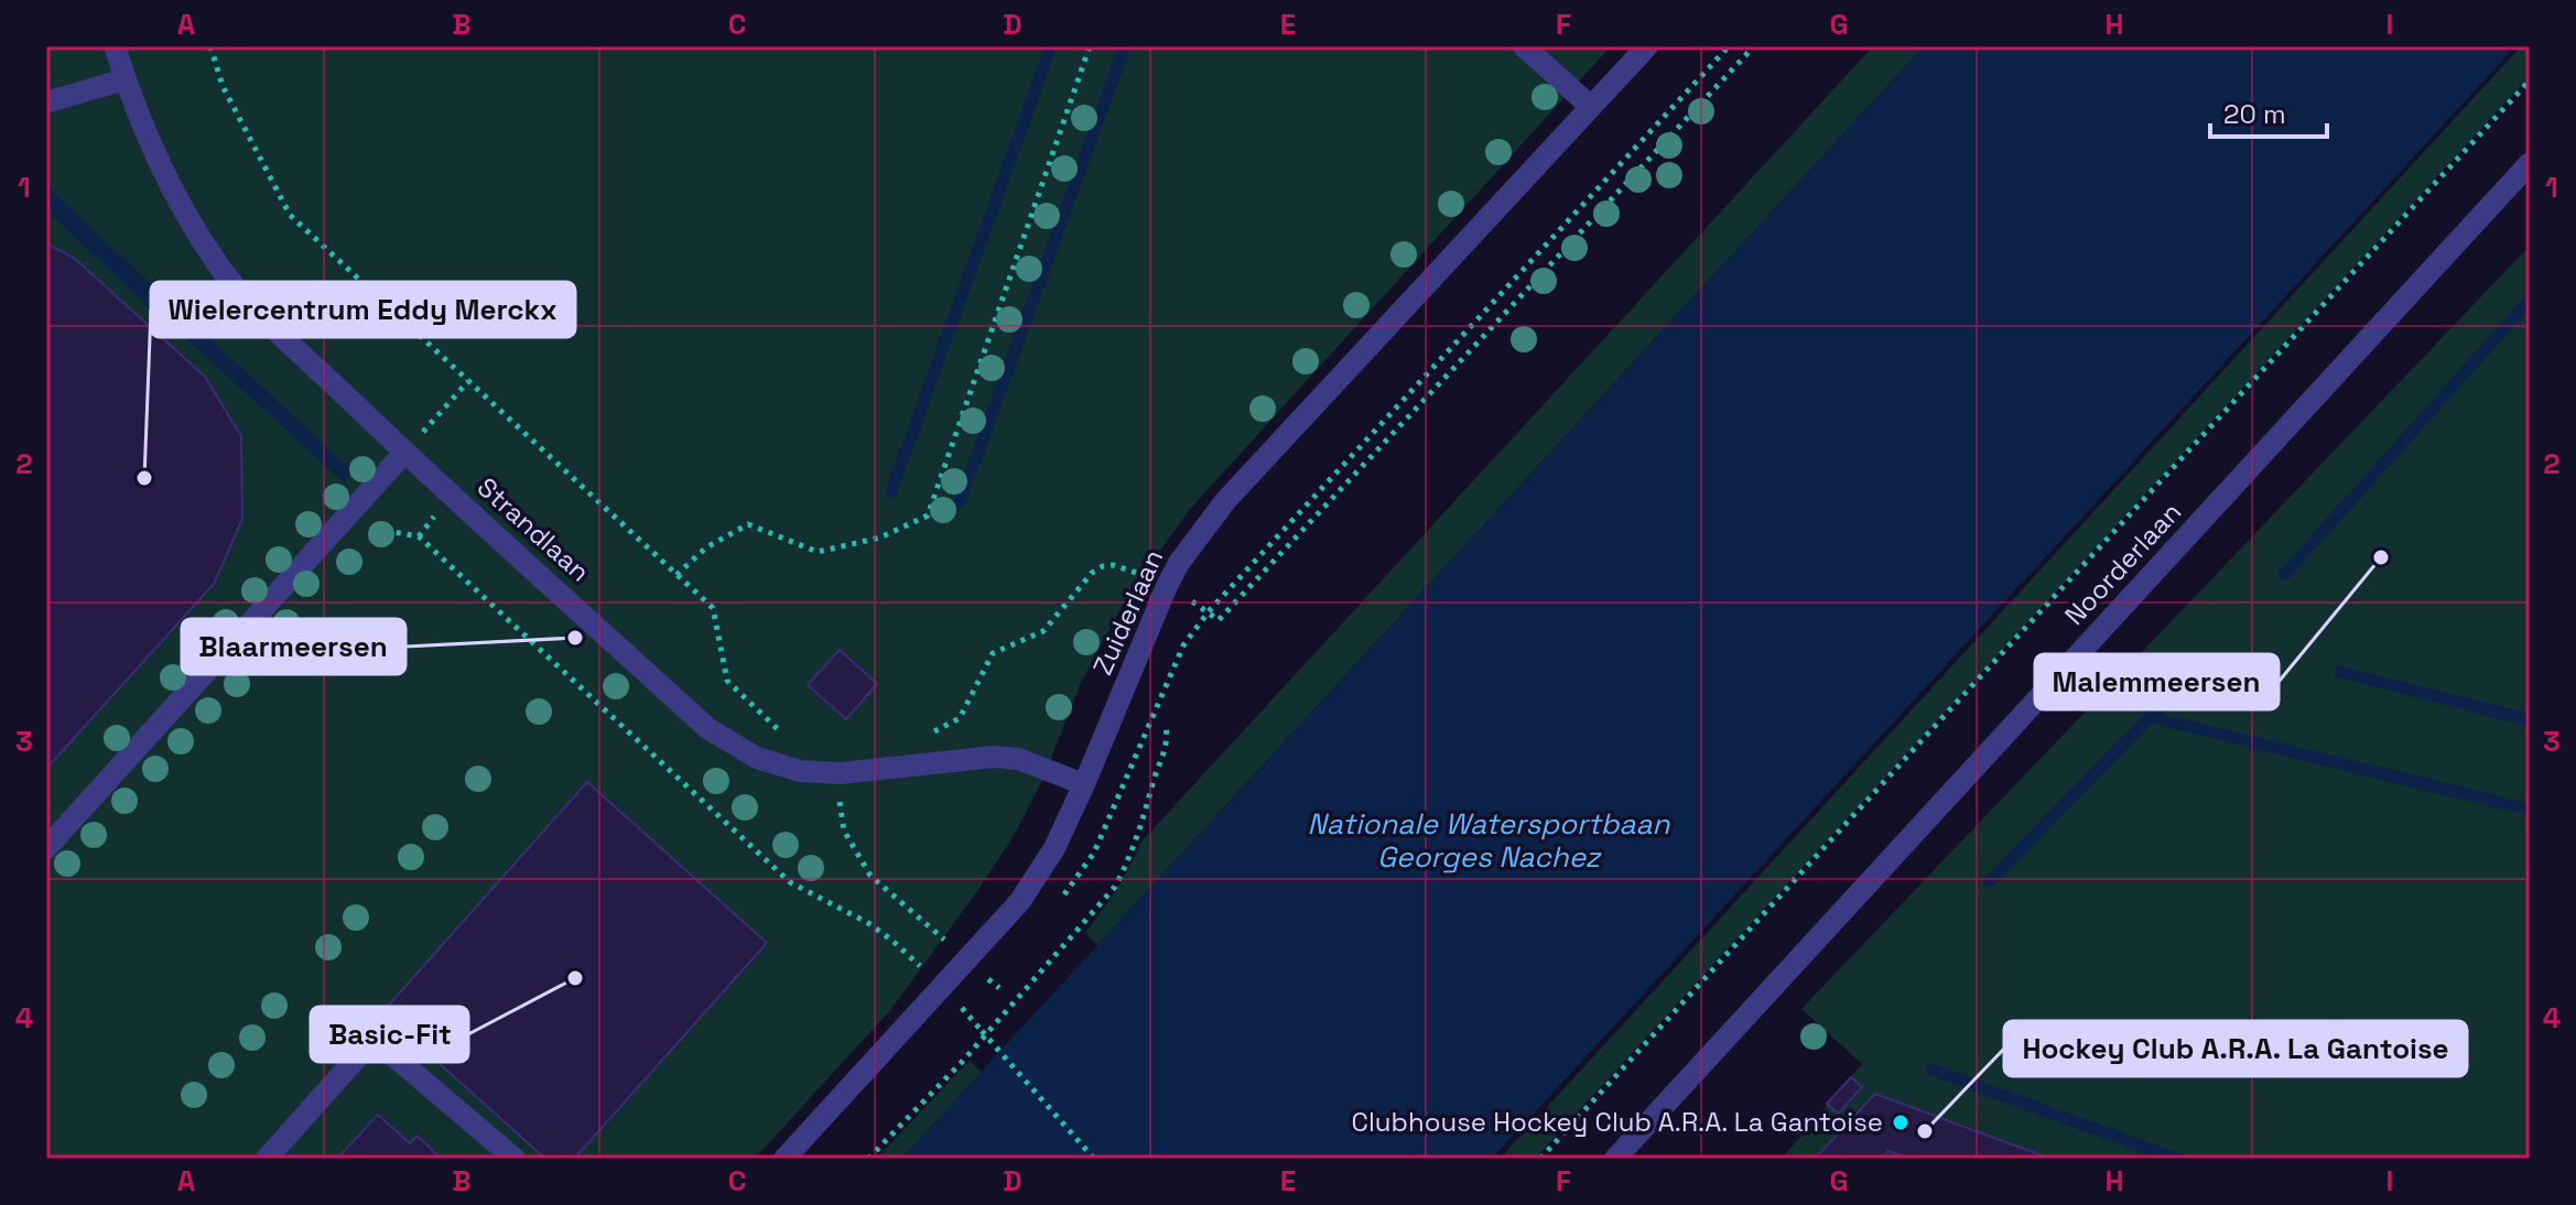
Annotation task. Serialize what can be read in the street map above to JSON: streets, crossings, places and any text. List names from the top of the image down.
{
  "streets": {
    "street": ["Strandlaan", "Noorderlaan", "Zuiderlaan"]
  },
  "crossings": [
    ["Strandlaan", "Zuiderlaan"]
  ],
  "water": ["Nationale Watersportbaan Georges Nachez"],
  "places": [
    "Wielercentrum Eddy Merckx",
    "Malemmeersen",
    "Blaarmeersen",
    "Basic-Fit",
    "Clubhouse Hockey Club A.R.A. La Gantoise",
    "Hockey Club A.R.A. La Gantoise"
  ],
  "scale_bar": "20 m",
  "grid": {
    "columns": [
      "A",
      "B",
      "C",
      "D",
      "E",
      "F",
      "G",
      "H",
      "I"
    ],
    "rows": [
      "1",
      "2",
      "3",
      "4"
    ]
  }
}
